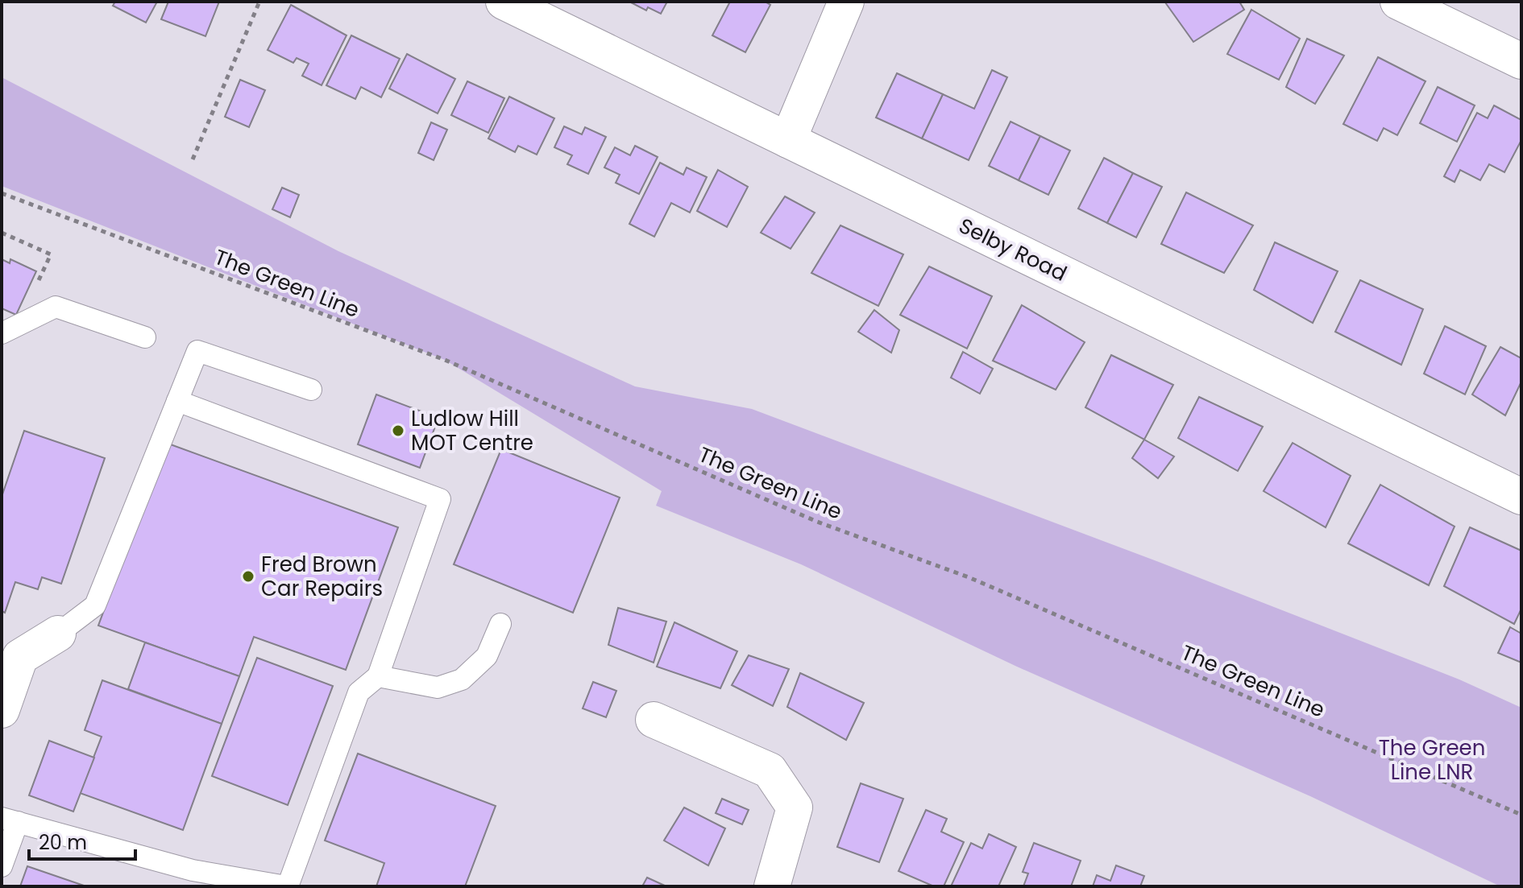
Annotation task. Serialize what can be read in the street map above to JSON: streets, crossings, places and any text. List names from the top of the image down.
{
  "streets": {
    "street": ["Selby Road"],
    "path": ["The Green Line"]
  },
  "parks": ["The Green Line LNR"],
  "places": ["Ludlow Hill MOT Centre", "Fred Brown Car Repairs"],
  "scale_bar": "20 m"
}
